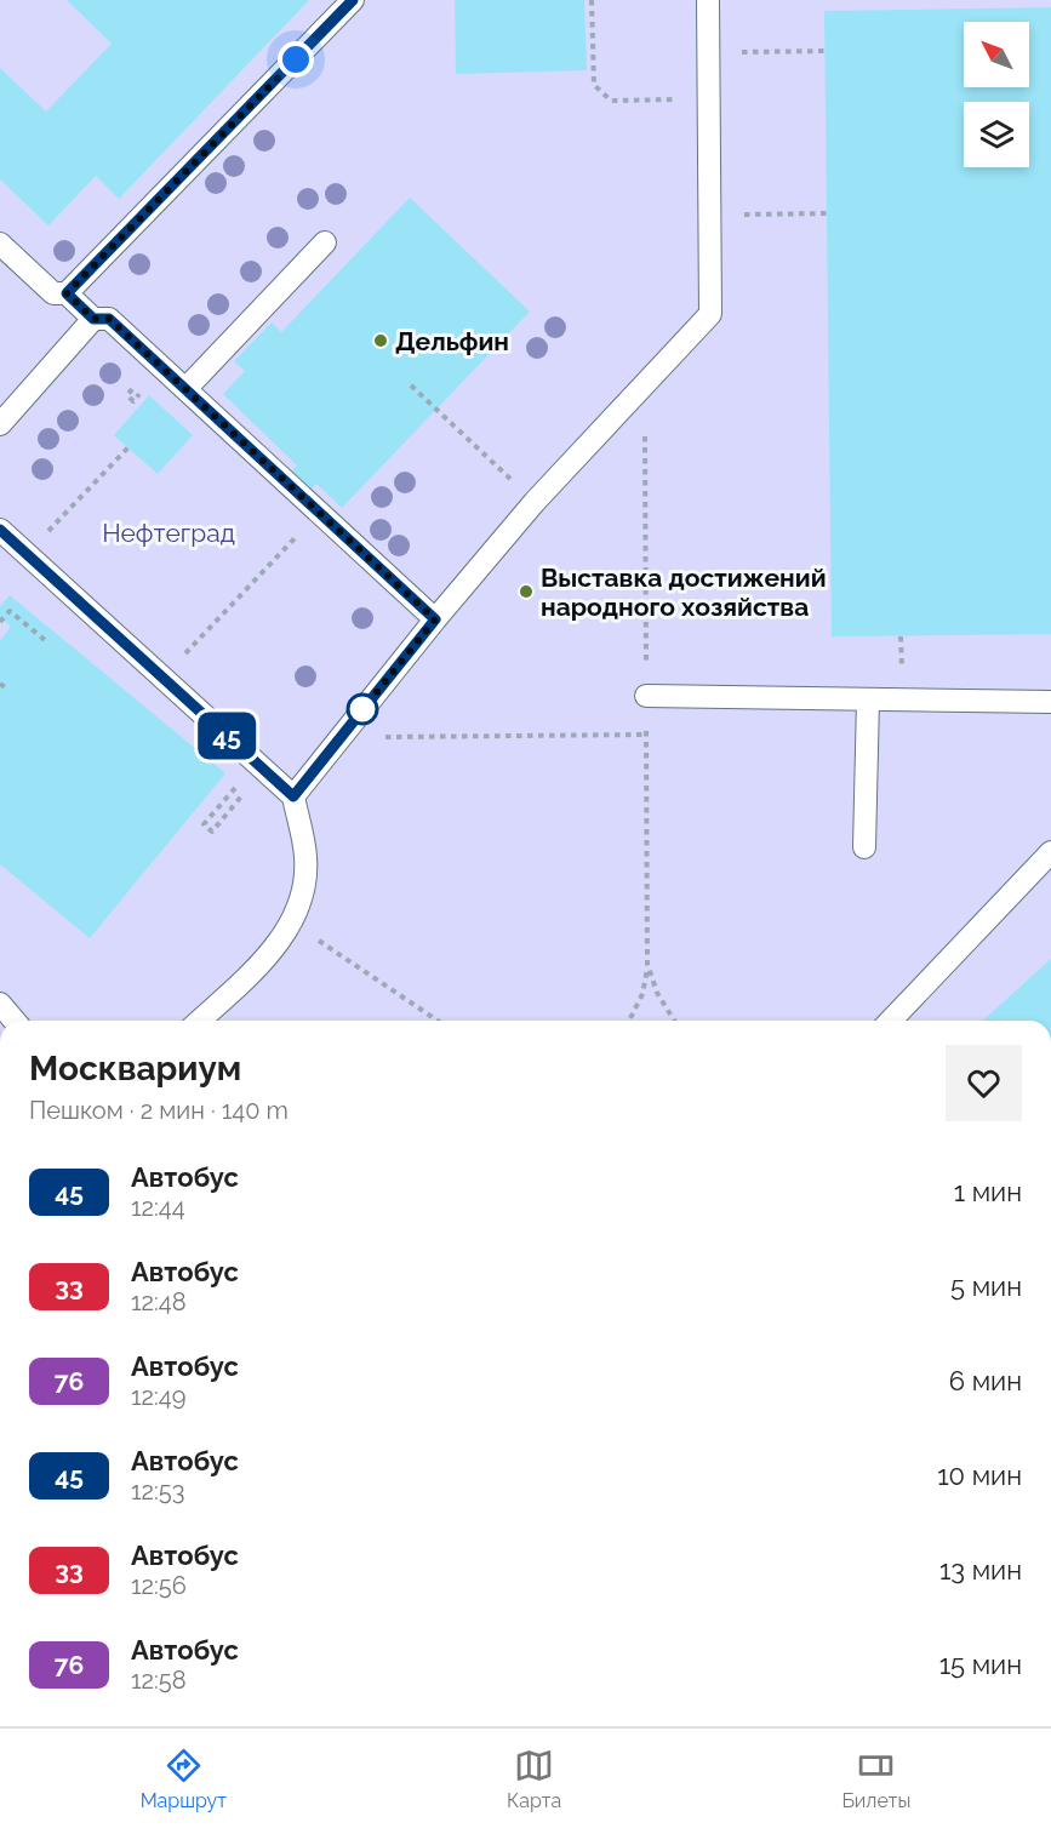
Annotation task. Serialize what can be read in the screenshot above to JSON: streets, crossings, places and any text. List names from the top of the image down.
{
  "parks": ["Нефтеград"],
  "places": ["Дельфин", "Выставка достижений народного хозяйства"],
  "lines": ["bus line 45"],
  "north": "top left",
  "page": {
    "on_map": "45",
    "heading": ["Москвариум", "Пешком · 2 мин · 140 m"],
    "list": [
      {
        "mark": "45",
        "name": "Автобус",
        "note": "12:44",
        "value": "1 мин"
      },
      {
        "mark": "33",
        "name": "Автобус",
        "note": "12:48",
        "value": "5 мин"
      },
      {
        "mark": "76",
        "name": "Автобус",
        "note": "12:49",
        "value": "6 мин"
      },
      {
        "mark": "45",
        "name": "Автобус",
        "note": "12:53",
        "value": "10 мин"
      },
      {
        "mark": "33",
        "name": "Автобус",
        "note": "12:56",
        "value": "13 мин"
      },
      {
        "mark": "76",
        "name": "Автобус",
        "note": "12:58",
        "value": "15 мин"
      }
    ],
    "tabs": ["Маршрут", "Карта", "Билеты"]
  }
}
